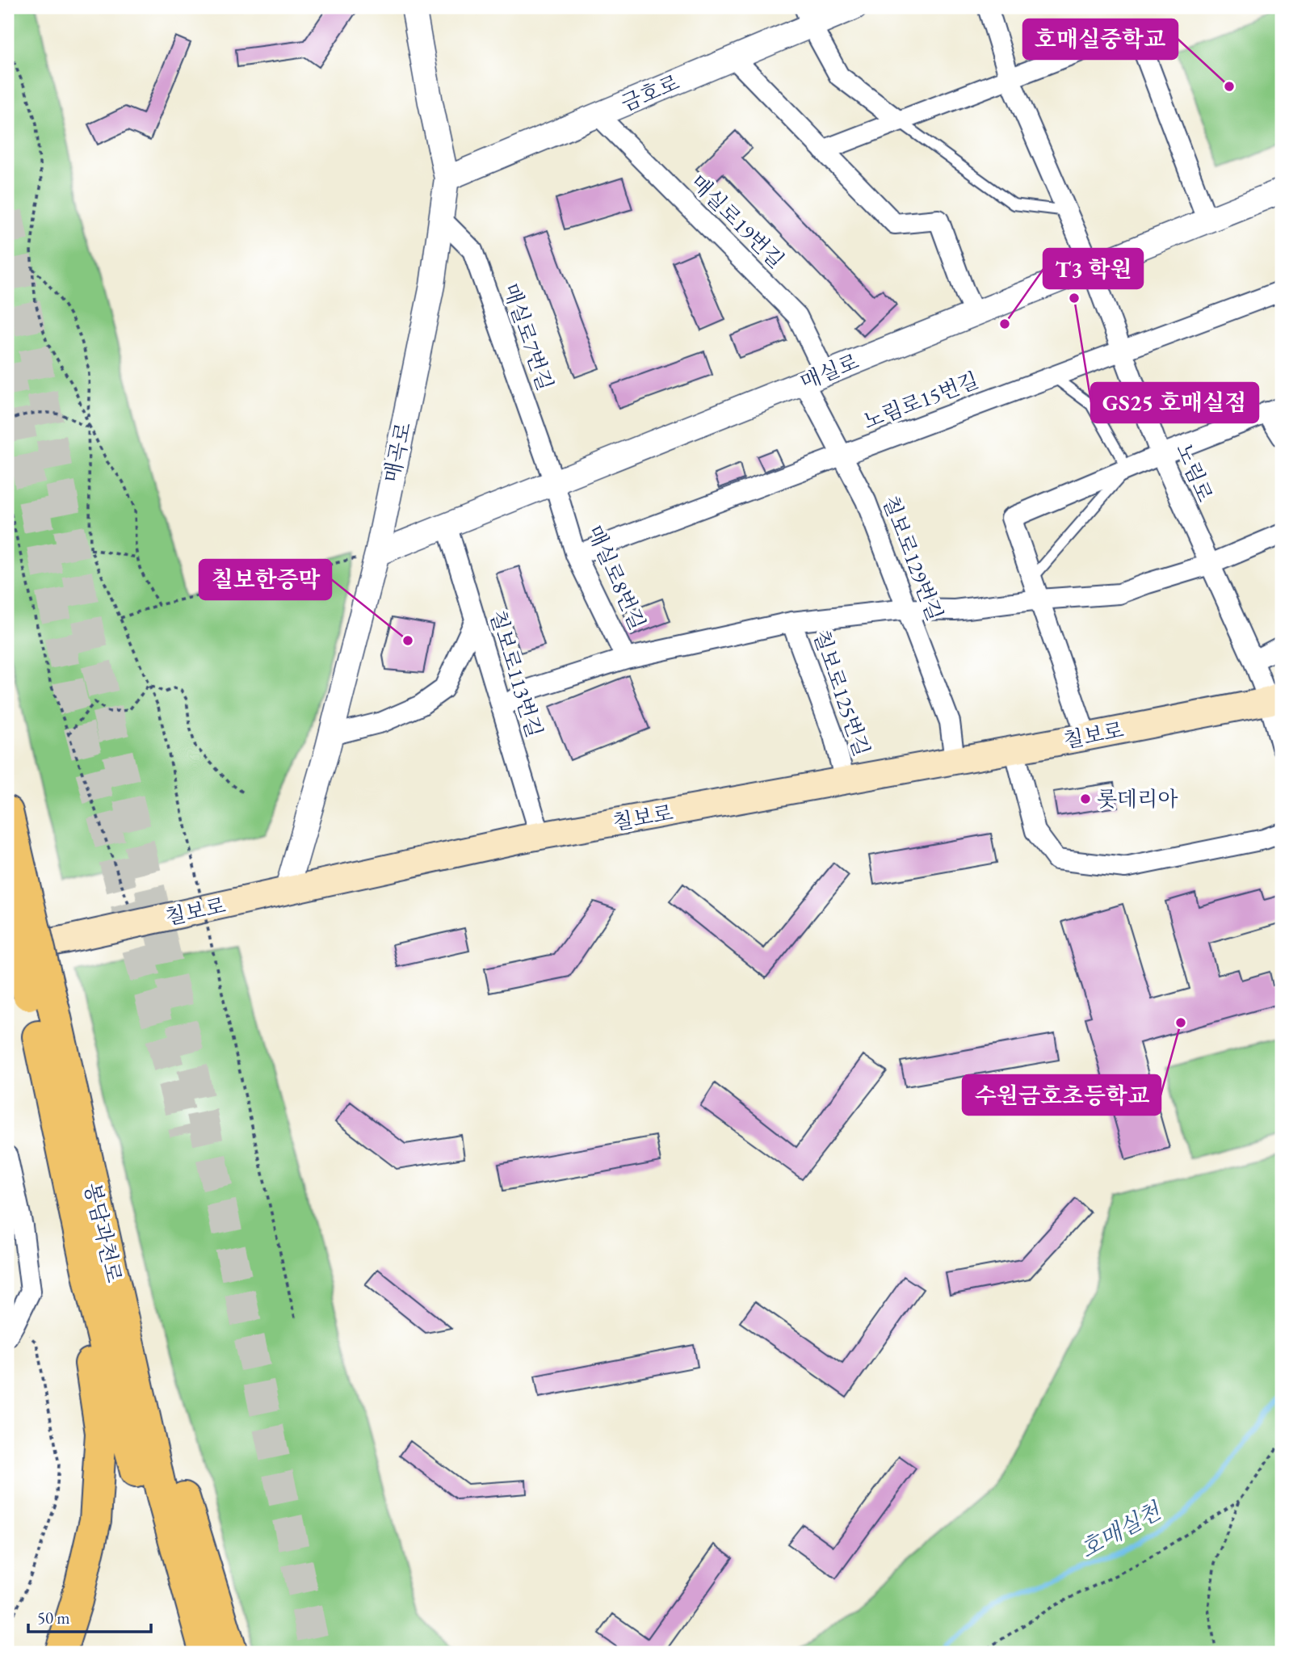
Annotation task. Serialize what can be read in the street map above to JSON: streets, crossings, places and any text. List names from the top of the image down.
{
  "streets": {
    "highway": ["봉담과천로"],
    "main road": ["칠보로"],
    "street": [
      "금호로",
      "매실로19번길",
      "매실로7번길",
      "매실로",
      "노림로15번길",
      "매곡로",
      "노림로",
      "칠보로129번길",
      "매실로8번길",
      "칠보로113번길",
      "칠보로125번길"
    ]
  },
  "crossings": [
    ["금호로", "매실로19번길"],
    ["금호로", "매곡로"],
    ["매실로19번길", "매실로"],
    ["매실로19번길", "칠보로129번길"],
    ["매실로7번길", "매실로"],
    ["매실로7번길", "매곡로"],
    ["매실로7번길", "매실로8번길"],
    ["매실로", "매곡로"],
    ["매실로", "노림로"],
    ["매실로", "칠보로129번길"],
    ["매실로", "매실로8번길"],
    ["매실로", "칠보로113번길"],
    ["노림로15번길", "노림로"],
    ["노림로15번길", "칠보로129번길"],
    ["노림로15번길", "매실로8번길"],
    ["매곡로", "칠보로"],
    ["노림로", "칠보로"],
    ["칠보로129번길", "칠보로"],
    ["칠보로113번길", "칠보로"],
    ["칠보로125번길", "칠보로"]
  ],
  "water": ["호매실천"],
  "places": [
    "호매실중학교",
    "GS25 호매실점",
    "T3 학원",
    "칠보한증막",
    "롯데리아",
    "수원금호초등학교"
  ],
  "scale_bar": "50 m"
}
